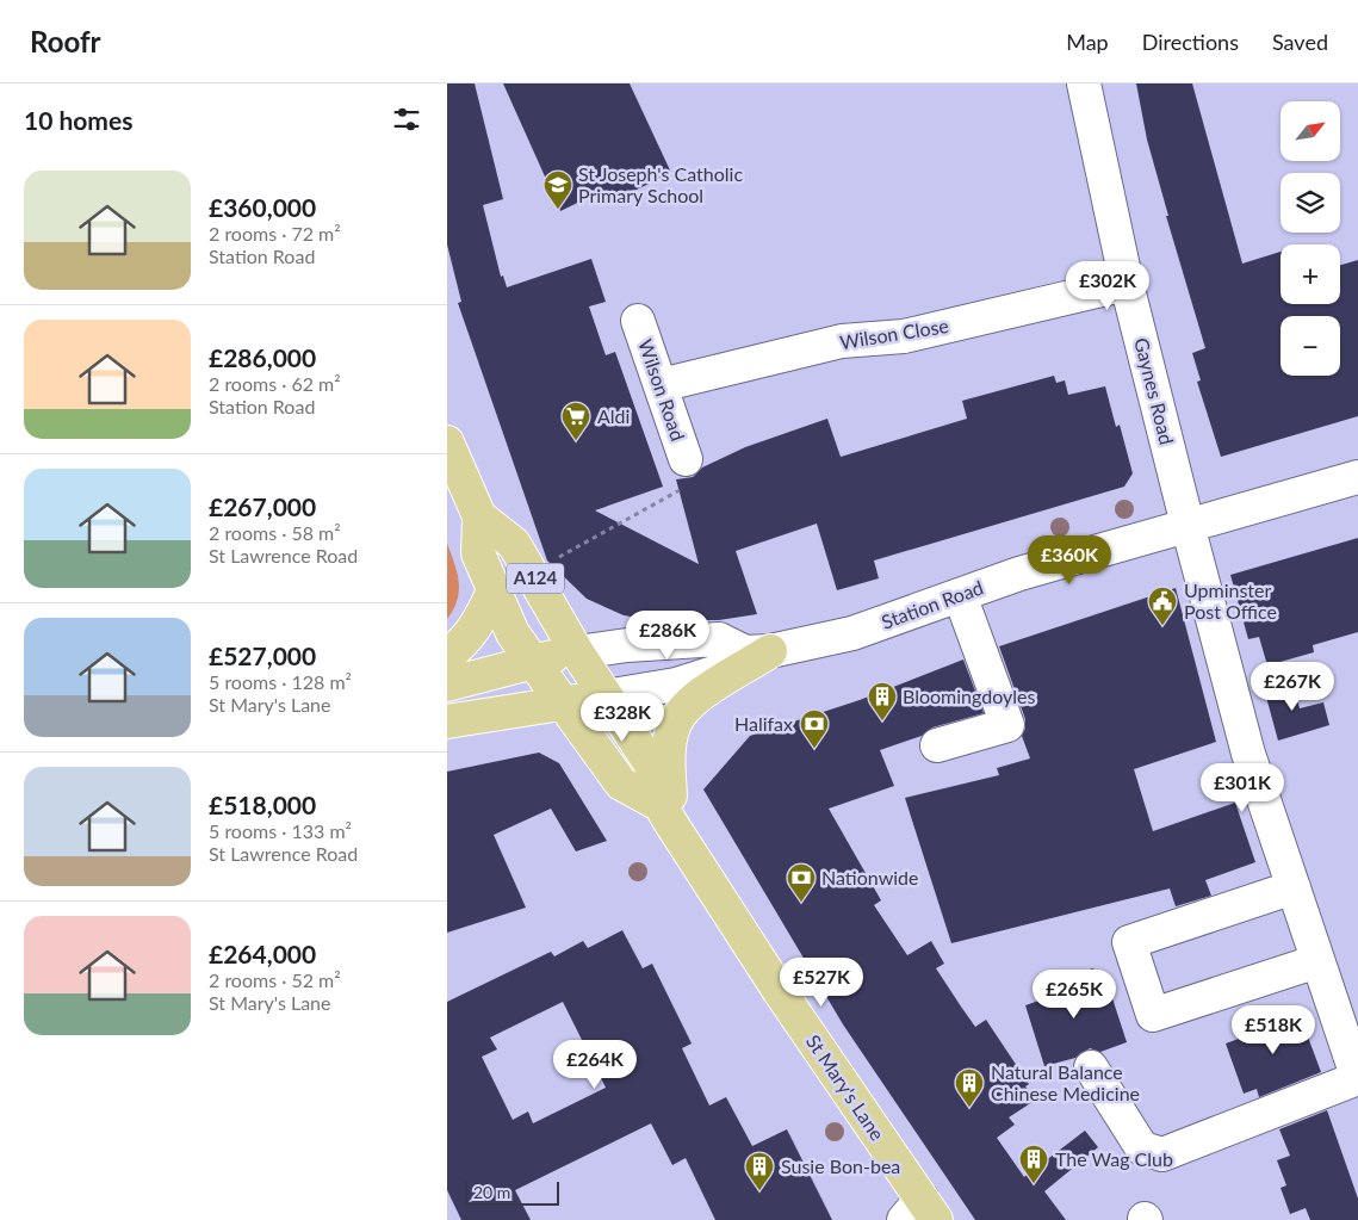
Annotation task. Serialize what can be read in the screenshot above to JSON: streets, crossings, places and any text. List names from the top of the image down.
{
  "streets": {
    "main road": ["A124", "St Mary's Lane"],
    "street": [
      "Wilson Close",
      "Wilson Road",
      "Gaynes Road",
      "Station Road"
    ]
  },
  "crossings": [
    ["Wilson Close", "Wilson Road"],
    ["Wilson Close", "Gaynes Road"],
    ["Gaynes Road", "Station Road"],
    ["Station Road", "St Mary's Lane"]
  ],
  "places": {
    "school or university": ["St Joseph's Catholic Primary School"],
    "supermarket": ["Aldi"],
    "public building": ["Upminster Post Office"],
    "building": [
      "Bloomingdoyles",
      "Natural Balance Chinese Medicine",
      "The Wag Club",
      "Susie Bon-bea"
    ],
    "bank": ["Halifax", "Nationwide"]
  },
  "scale_bar": "20 m",
  "north": "top right",
  "page": {
    "header": "Roofr",
    "nav": ["Map", "Directions", "Saved"],
    "heading": "10 homes",
    "map_buttons": ["+", "−"],
    "list": [
      {
        "name": "£360,000",
        "note": "2 rooms · 72 m² · Station Road"
      },
      {
        "name": "£286,000",
        "note": "2 rooms · 62 m² · Station Road"
      },
      {
        "name": "£267,000",
        "note": "2 rooms · 58 m² · St Lawrence Road"
      },
      {
        "name": "£527,000",
        "note": "5 rooms · 128 m² · St Mary's Lane"
      },
      {
        "name": "£518,000",
        "note": "5 rooms · 133 m² · St Lawrence Road"
      },
      {
        "name": "£264,000",
        "note": "2 rooms · 52 m² · St Mary's Lane"
      }
    ],
    "price": [
      "£302K",
      "£360K",
      "£286K",
      "£267K",
      "£328K",
      "£301K",
      "£527K",
      "£265K",
      "£518K",
      "£264K"
    ],
    "scale": "20 m"
  }
}
